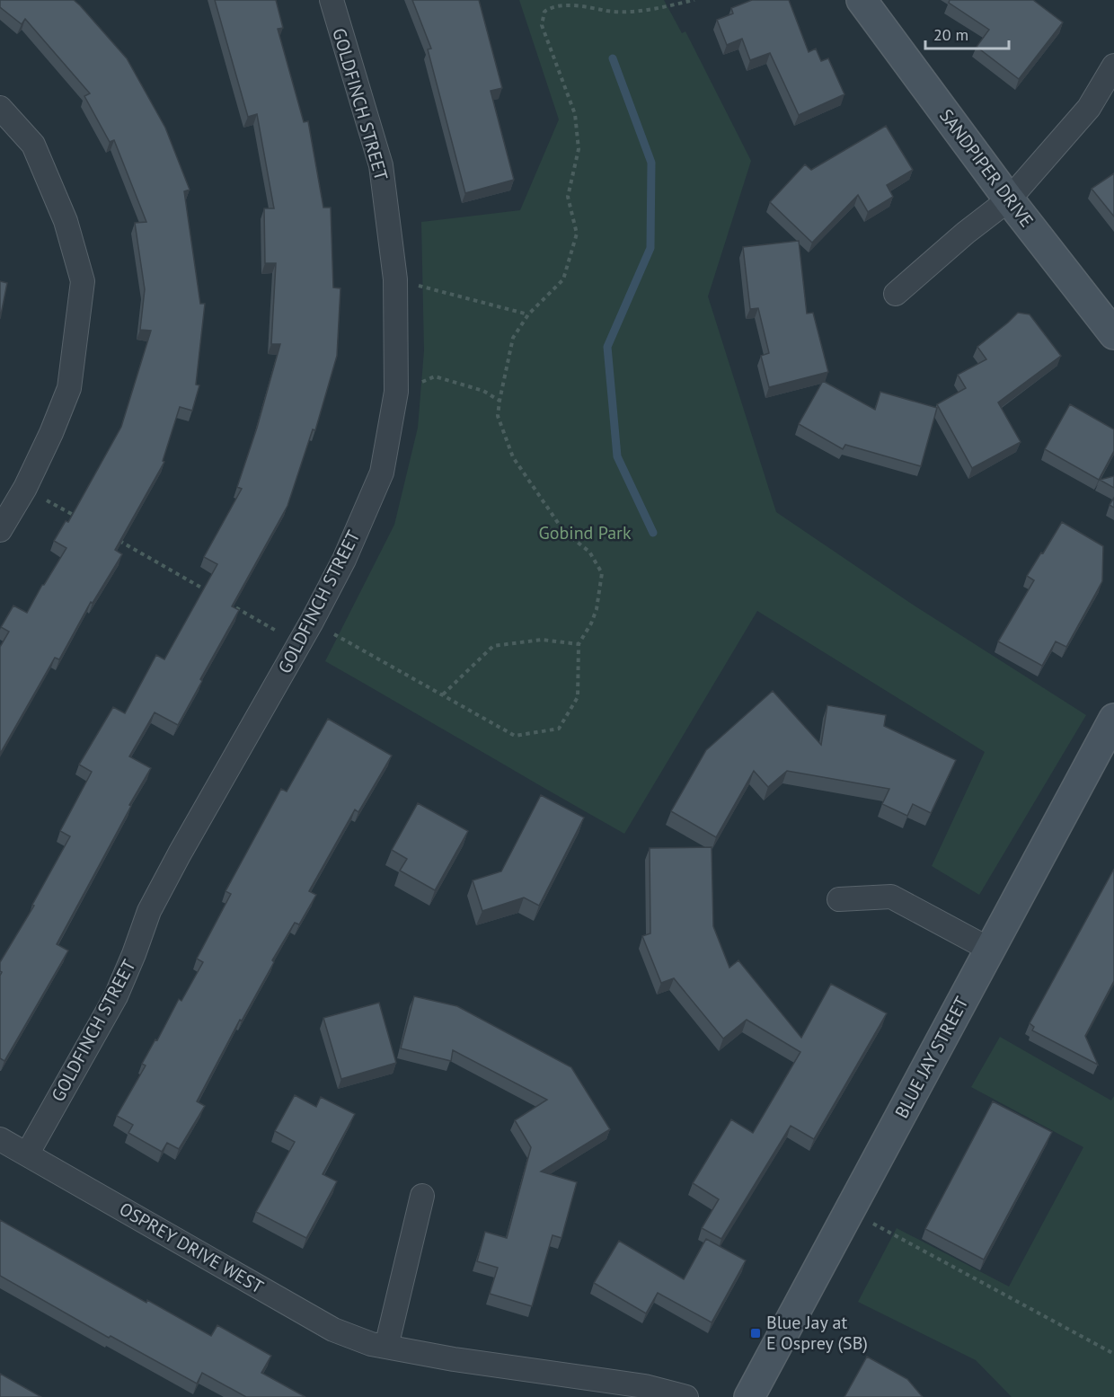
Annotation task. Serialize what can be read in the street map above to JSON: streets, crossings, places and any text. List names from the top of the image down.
{
  "streets": {
    "street": [
      "GOLDFINCH STREET",
      "SANDPIPER DRIVE",
      "BLUE JAY STREET",
      "OSPREY DRIVE WEST"
    ]
  },
  "crossings": [
    ["GOLDFINCH STREET", "OSPREY DRIVE WEST"]
  ],
  "parks": ["Gobind Park"],
  "places": {
    "transit": ["Blue Jay at E Osprey (SB)"]
  },
  "scale_bar": "20 m"
}
